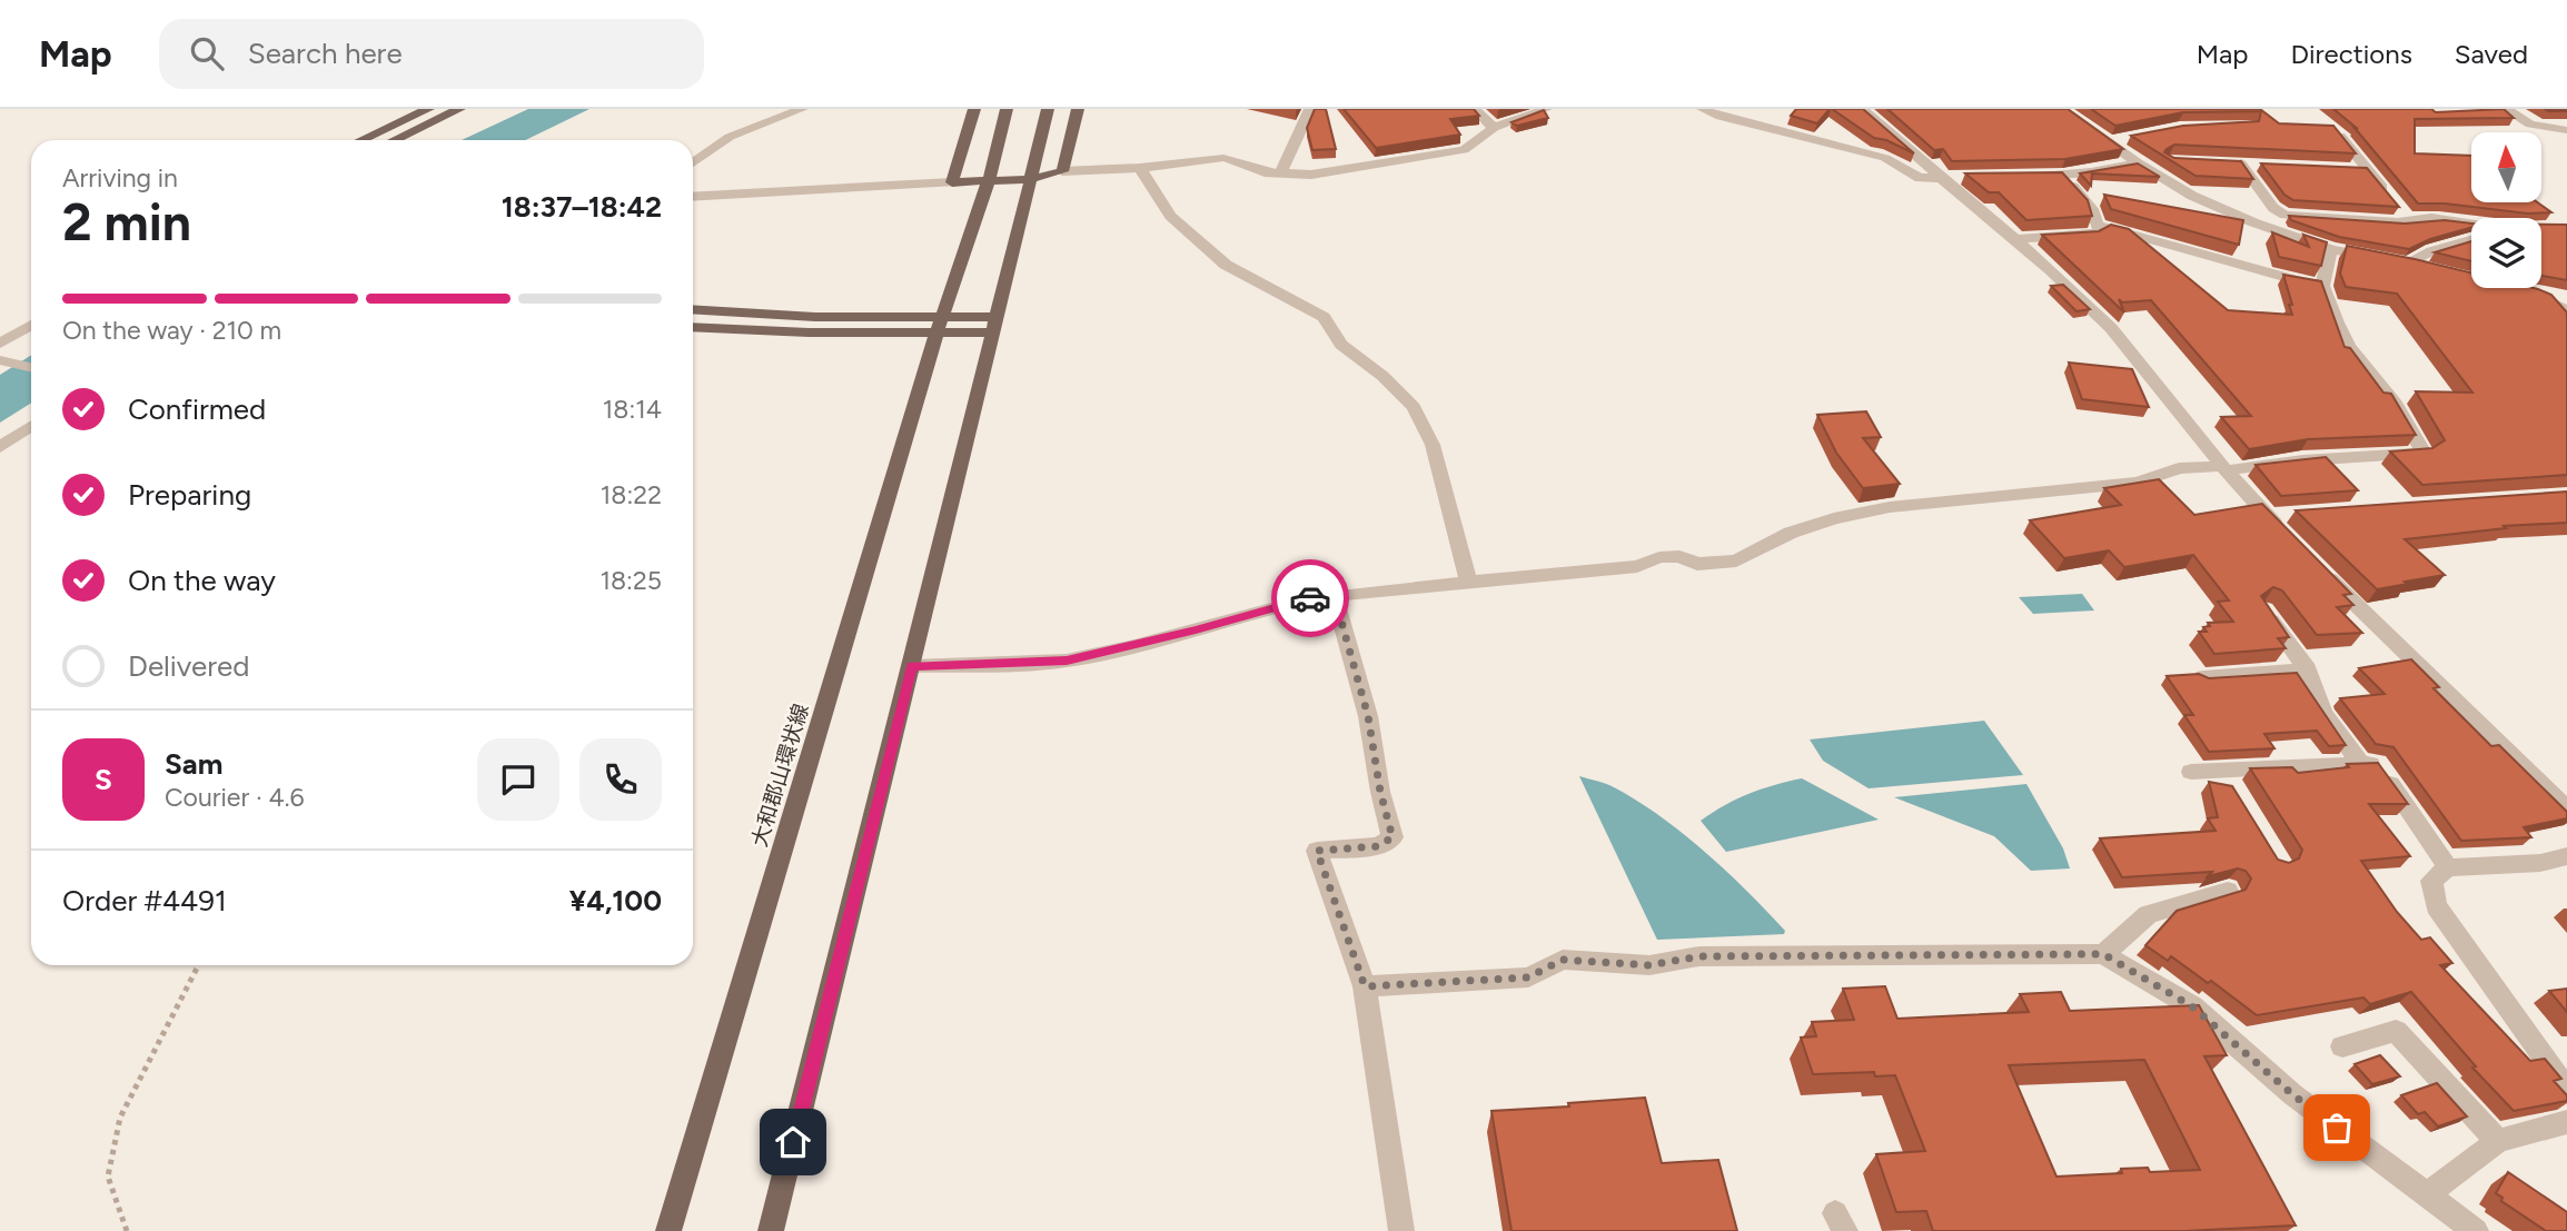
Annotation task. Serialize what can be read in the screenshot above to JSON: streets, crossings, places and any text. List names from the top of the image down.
{
  "streets": {
    "main road": ["大和郡山環状線"]
  },
  "north": "top",
  "page": {
    "header": "Map",
    "search": "Search here",
    "nav": ["Map", "Directions", "Saved"],
    "heading": ["2 min", "Arriving in", "18:37–18:42"],
    "panel": [
      "Sam",
      "Courier · 4.6",
      "Order #4491",
      "¥4,100"
    ],
    "bar": "On the way · 210 m",
    "list": [
      ["Confirmed", "18:14"],
      ["Preparing", "18:22"],
      ["On the way", "18:25"],
      "Delivered"
    ],
    "round": "S"
  }
}
